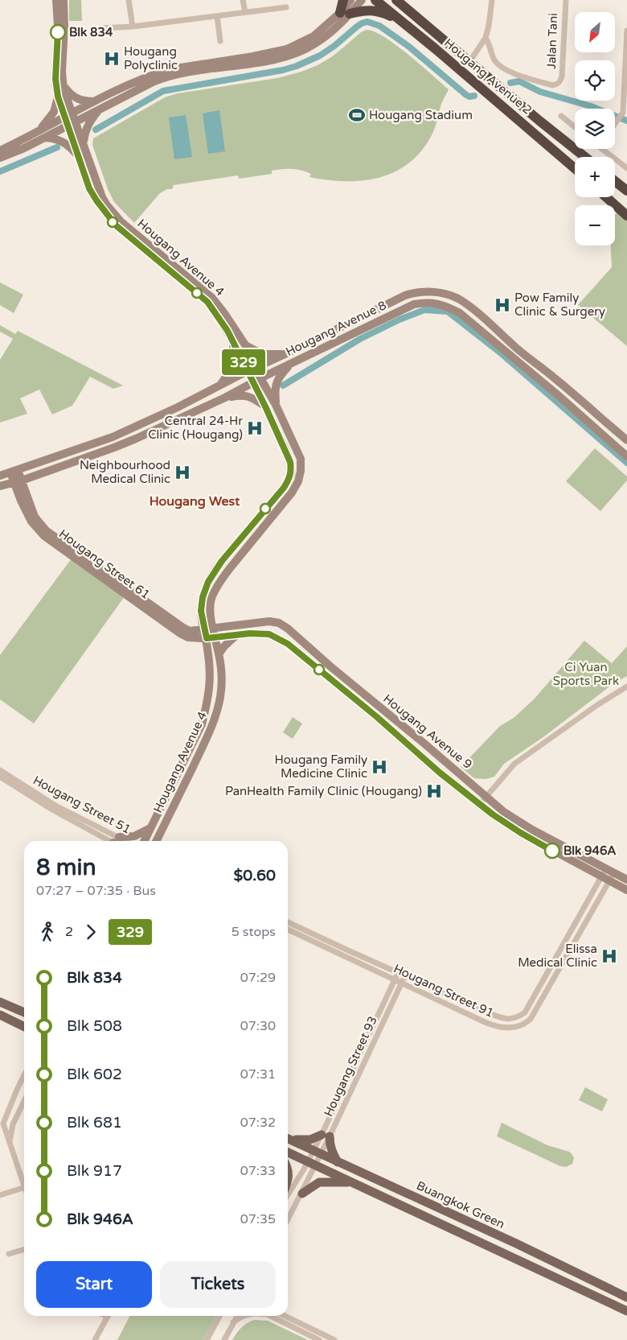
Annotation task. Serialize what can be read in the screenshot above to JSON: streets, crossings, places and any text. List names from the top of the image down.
{
  "streets": {
    "highway": ["Hougang Avenue 2"],
    "main road": ["Buangkok Green"],
    "street": [
      "Jalan Tani",
      "Hougang Avenue 4",
      "Hougang Avenue 8",
      "Hougang Street 61",
      "Hougang Avenue 9",
      "Hougang Street 51",
      "Hougang Street 91",
      "Hougang Street 93"
    ]
  },
  "crossings": [
    ["Hougang Avenue 4", "Hougang Avenue 8"],
    ["Hougang Avenue 4", "Hougang Street 61"],
    ["Hougang Avenue 4", "Hougang Avenue 9"],
    ["Hougang Avenue 8", "Hougang Street 61"],
    ["Hougang Street 61", "Hougang Avenue 9"],
    ["Hougang Avenue 9", "Hougang Street 91"],
    ["Hougang Street 91", "Hougang Street 93"],
    ["Hougang Street 93", "Buangkok Green"]
  ],
  "districts": ["Hougang West"],
  "parks": ["Ci Yuan Sports Park"],
  "places": {
    "other": ["Blk 834", "Blk 946A"],
    "hospital": [
      "Hougang Polyclinic",
      "Pow Family Clinic & Surgery",
      "Central 24-Hr Clinic (Hougang)",
      "Neighbourhood Medical Clinic",
      "Hougang Family Medicine Clinic",
      "PanHealth Family Clinic (Hougang)",
      "Elissa Medical Clinic"
    ],
    "sports": ["Hougang Stadium"]
  },
  "lines": ["bus line 329"],
  "north": "bottom left",
  "page": {
    "on_map": "329",
    "map_buttons": ["+", "−"],
    "heading": ["8 min", "07:27 – 07:35 · Bus", "$0.60"],
    "legs": ["2", "329", "5 stops"],
    "list": [
      {
        "name": "Blk 834",
        "value": "07:29"
      },
      {
        "name": "Blk 508",
        "value": "07:30"
      },
      {
        "name": "Blk 602",
        "value": "07:31"
      },
      {
        "name": "Blk 681",
        "value": "07:32"
      },
      {
        "name": "Blk 917",
        "value": "07:33"
      },
      {
        "name": "Blk 946A",
        "value": "07:35"
      }
    ],
    "buttons": ["Start", "Tickets"]
  }
}
